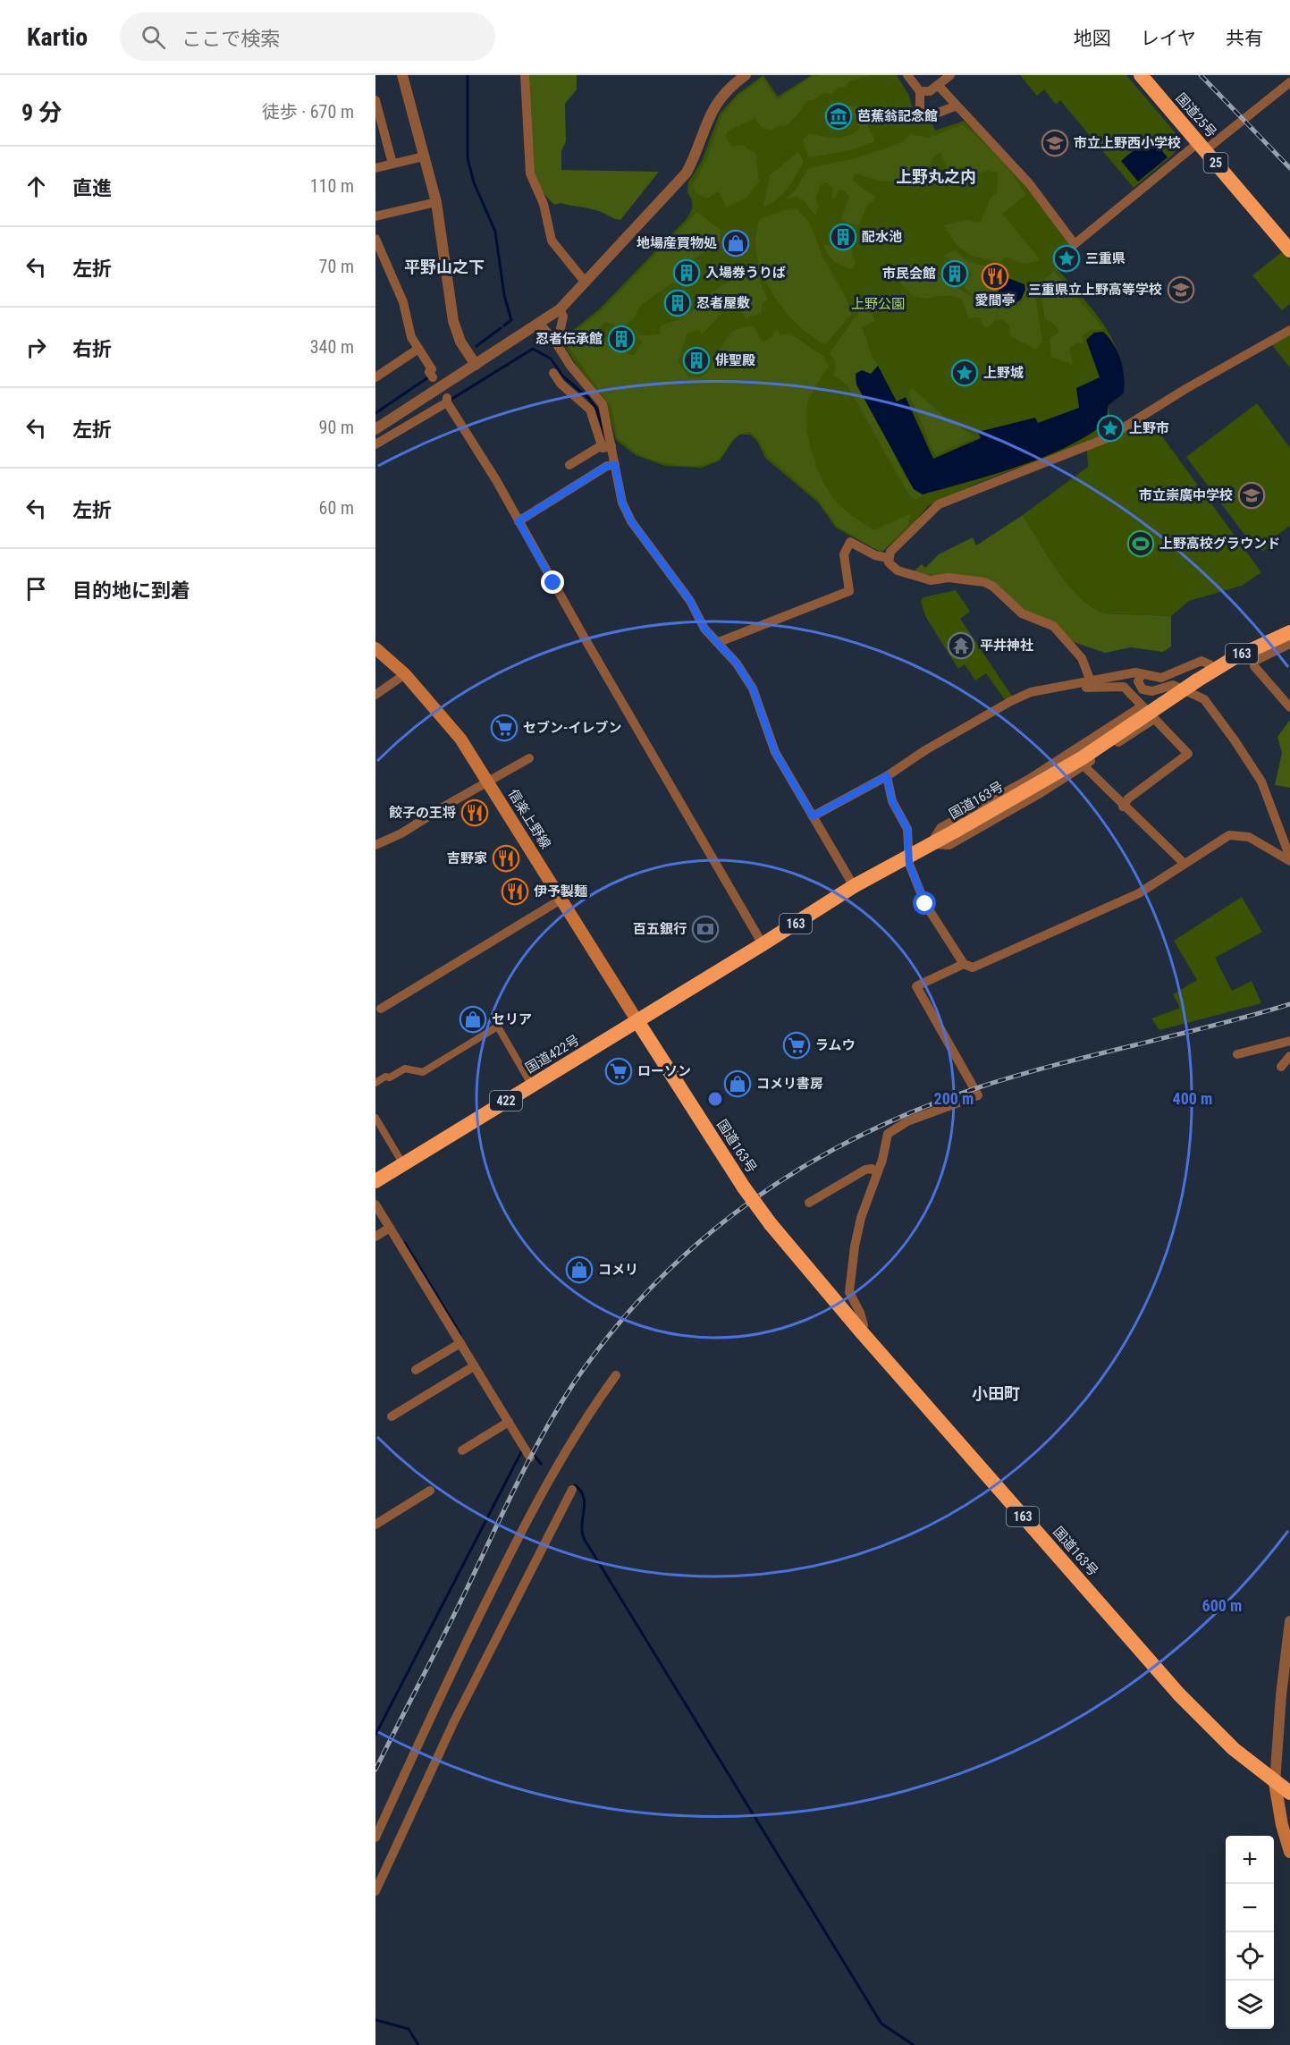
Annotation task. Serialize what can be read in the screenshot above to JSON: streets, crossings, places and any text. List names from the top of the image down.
{
  "streets": {
    "highway": [
      "国道25号",
      "25",
      "163",
      "国道163号",
      "国道422号",
      "422"
    ],
    "main road": ["信楽上野線"]
  },
  "crossings": [
    ["国道163号", "信楽上野線"],
    ["国道163号", "国道422号"],
    ["信楽上野線", "国道422号"]
  ],
  "districts": ["上野丸之内", "平野山之下", "小田町"],
  "parks": ["上野公園"],
  "places": {
    "museum": ["芭蕉翁記念館"],
    "school or university": ["市立上野西小学校", "三重県立上野高等学校", "市立崇廣中学校"],
    "building": [
      "配水池",
      "入場券うりば",
      "市民会館",
      "忍者屋敷",
      "忍者伝承館",
      "俳聖殿"
    ],
    "shop": [
      "地場産買物処",
      "セリア",
      "コメリ書房",
      "コメリ"
    ],
    "place": ["三重県", "上野城", "上野市"],
    "restaurant": [
      "愛間亭",
      "餃子の王将",
      "吉野家",
      "伊予製麺"
    ],
    "sports": ["上野高校グラウンド"],
    "temple": ["平井神社"],
    "supermarket": ["セブン-イレブン", "ラムウ", "ローソン"],
    "bank": ["百五銀行"]
  },
  "page": {
    "header": "Kartio",
    "search": "ここで検索",
    "nav": ["地図", "レイヤ", "共有"],
    "heading": ["9 分", "徒歩 · 670 m"],
    "list": [
      ["直進", "110 m"],
      ["左折", "70 m"],
      ["右折", "340 m"],
      ["左折", "90 m"],
      ["左折", "60 m"],
      "目的地に到着"
    ],
    "map_buttons": ["+", "−"]
  },
  "rings": ["200 m", "400 m", "600 m"]
}
